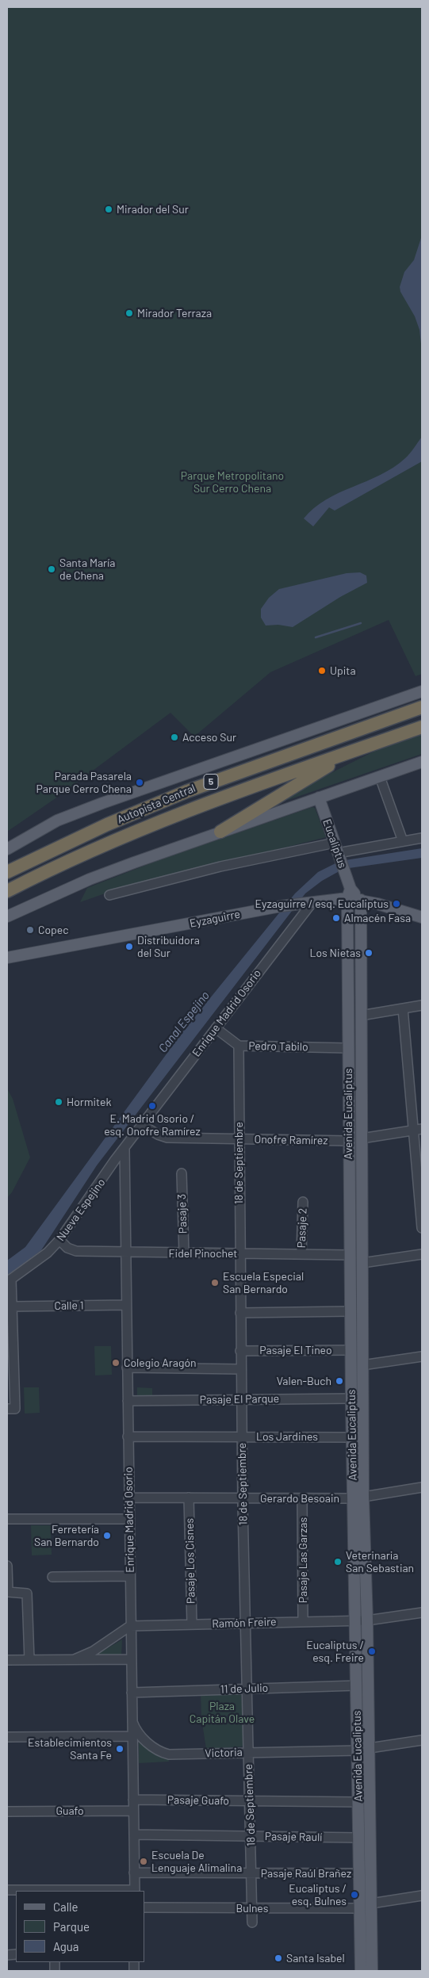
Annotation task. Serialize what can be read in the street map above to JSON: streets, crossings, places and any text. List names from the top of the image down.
{
  "streets": {
    "highway": ["5", "Autopista Central"],
    "main road": ["Eucaliptus", "Eyzaguirre", "Avenida Eucaliptus"],
    "street": [
      "Enrique Madrid Osorio",
      "Pedro Tabilo",
      "Onofre Ramírez",
      "18 de Septiembre",
      "Nueva Espejino",
      "Pasaje 3",
      "Pasaje 2",
      "Fidel Pinochet",
      "Calle 1",
      "Pasaje El Tineo",
      "Pasaje El Parque",
      "Los Jardines",
      "Gerardo Besoain",
      "Pasaje Las Garzas",
      "Pasaje Los Cisnes",
      "Ramón Freire",
      "11 de Julio",
      "Victoria",
      "Pasaje Guafo",
      "Guafo",
      "Pasaje Raulí",
      "Pasaje Raúl Brañez",
      "Bulnes"
    ]
  },
  "crossings": [
    ["Eucaliptus", "Eyzaguirre"],
    ["Eucaliptus", "Avenida Eucaliptus"],
    ["Eyzaguirre", "Enrique Madrid Osorio"],
    ["Eyzaguirre", "Avenida Eucaliptus"],
    ["Enrique Madrid Osorio", "Pedro Tabilo"],
    ["Enrique Madrid Osorio", "Onofre Ramírez"],
    ["Enrique Madrid Osorio", "Nueva Espejino"],
    ["Enrique Madrid Osorio", "Fidel Pinochet"],
    ["Enrique Madrid Osorio", "Calle 1"],
    ["Enrique Madrid Osorio", "Pasaje El Parque"],
    ["Enrique Madrid Osorio", "Los Jardines"],
    ["Enrique Madrid Osorio", "Gerardo Besoain"],
    ["Enrique Madrid Osorio", "Ramón Freire"],
    ["Enrique Madrid Osorio", "11 de Julio"],
    ["Enrique Madrid Osorio", "Victoria"],
    ["Enrique Madrid Osorio", "Pasaje Guafo"],
    ["Enrique Madrid Osorio", "Guafo"],
    ["Enrique Madrid Osorio", "Pasaje Raulí"],
    ["Enrique Madrid Osorio", "Pasaje Raúl Brañez"],
    ["Pedro Tabilo", "Avenida Eucaliptus"],
    ["Pedro Tabilo", "18 de Septiembre"],
    ["Avenida Eucaliptus", "Onofre Ramírez"],
    ["Avenida Eucaliptus", "Fidel Pinochet"],
    ["Avenida Eucaliptus", "Pasaje El Tineo"],
    ["Avenida Eucaliptus", "Pasaje El Parque"],
    ["Avenida Eucaliptus", "Los Jardines"],
    ["Avenida Eucaliptus", "Gerardo Besoain"],
    ["Avenida Eucaliptus", "Ramón Freire"],
    ["Avenida Eucaliptus", "11 de Julio"],
    ["Avenida Eucaliptus", "Victoria"],
    ["Avenida Eucaliptus", "Pasaje Guafo"],
    ["Avenida Eucaliptus", "Pasaje Raulí"],
    ["Avenida Eucaliptus", "Pasaje Raúl Brañez"],
    ["Avenida Eucaliptus", "Bulnes"],
    ["Onofre Ramírez", "18 de Septiembre"],
    ["Onofre Ramírez", "Nueva Espejino"],
    ["18 de Septiembre", "Fidel Pinochet"],
    ["18 de Septiembre", "Pasaje El Tineo"],
    ["18 de Septiembre", "Pasaje El Parque"],
    ["18 de Septiembre", "Los Jardines"],
    ["18 de Septiembre", "Gerardo Besoain"],
    ["18 de Septiembre", "Ramón Freire"],
    ["18 de Septiembre", "11 de Julio"],
    ["18 de Septiembre", "Victoria"],
    ["18 de Septiembre", "Pasaje Guafo"],
    ["18 de Septiembre", "Pasaje Raulí"],
    ["18 de Septiembre", "Pasaje Raúl Brañez"],
    ["18 de Septiembre", "Bulnes"],
    ["Nueva Espejino", "Fidel Pinochet"],
    ["Pasaje 3", "Fidel Pinochet"],
    ["Pasaje 2", "Fidel Pinochet"],
    ["Gerardo Besoain", "Pasaje Las Garzas"],
    ["Gerardo Besoain", "Pasaje Los Cisnes"],
    ["Pasaje Las Garzas", "Ramón Freire"],
    ["Pasaje Los Cisnes", "Ramón Freire"]
  ],
  "water": ["Canal Espejino"],
  "parks": ["Parque Metropolitano Sur Cerro Chena", "Plaza Capitán Olave"],
  "places": [
    "Mirador del Sur",
    "Mirador Terraza",
    "Santa María de Chena",
    "Upita",
    "Acceso Sur",
    "Parada Pasarela Parque Cerro Chena",
    "Eyzaguirre / esq. Eucaliptus",
    "Almacén Fasa",
    "Copec",
    "Distribuidora del Sur",
    "Los Nietas",
    "Hormitek",
    "E. Madrid Osorio / esq. Onofre Ramírez",
    "Escuela Especial San Bernardo",
    "Colegio Aragón",
    "Valen-Buch",
    "Ferretería San Bernardo",
    "Veterinaria San Sebastian",
    "Eucaliptus / esq. Freire",
    "Establecimientos Santa Fe",
    "Escuela De Lenguaje Alimalina",
    "Eucaliptus / esq. Bulnes",
    "Santa Isabel"
  ],
  "legend": ["Calle", "Parque", "Agua"]
}
